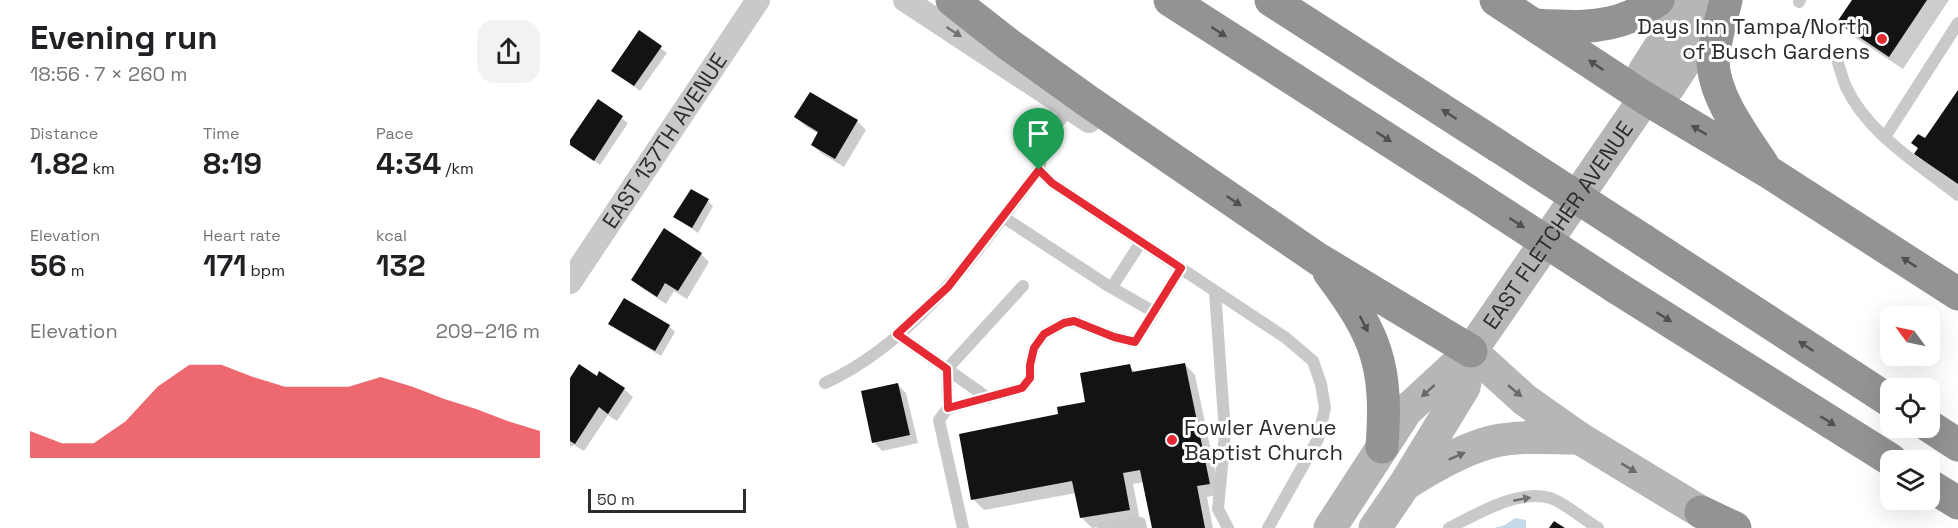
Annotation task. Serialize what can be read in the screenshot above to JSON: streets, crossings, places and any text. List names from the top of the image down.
{
  "streets": {
    "main road": ["EAST FLETCHER AVENUE"],
    "street": ["EAST 137TH AVENUE"]
  },
  "places": ["Days Inn Tampa/North of Busch Gardens", "Fowler Avenue Baptist Church"],
  "scale_bar": "50 m",
  "north": "top left",
  "page": {
    "heading": ["Evening run", "18:56 · 7 × 260 m"],
    "stats": [
      ["Distance", "1.82 km"],
      ["Time", "8:19"],
      ["Pace", "4:34 /km"],
      ["Elevation", "56 m"],
      ["Heart rate", "171 bpm"],
      ["kcal", "132"]
    ],
    "chart": ["Elevation", "209–216 m"],
    "scale": "50 m"
  }
}
